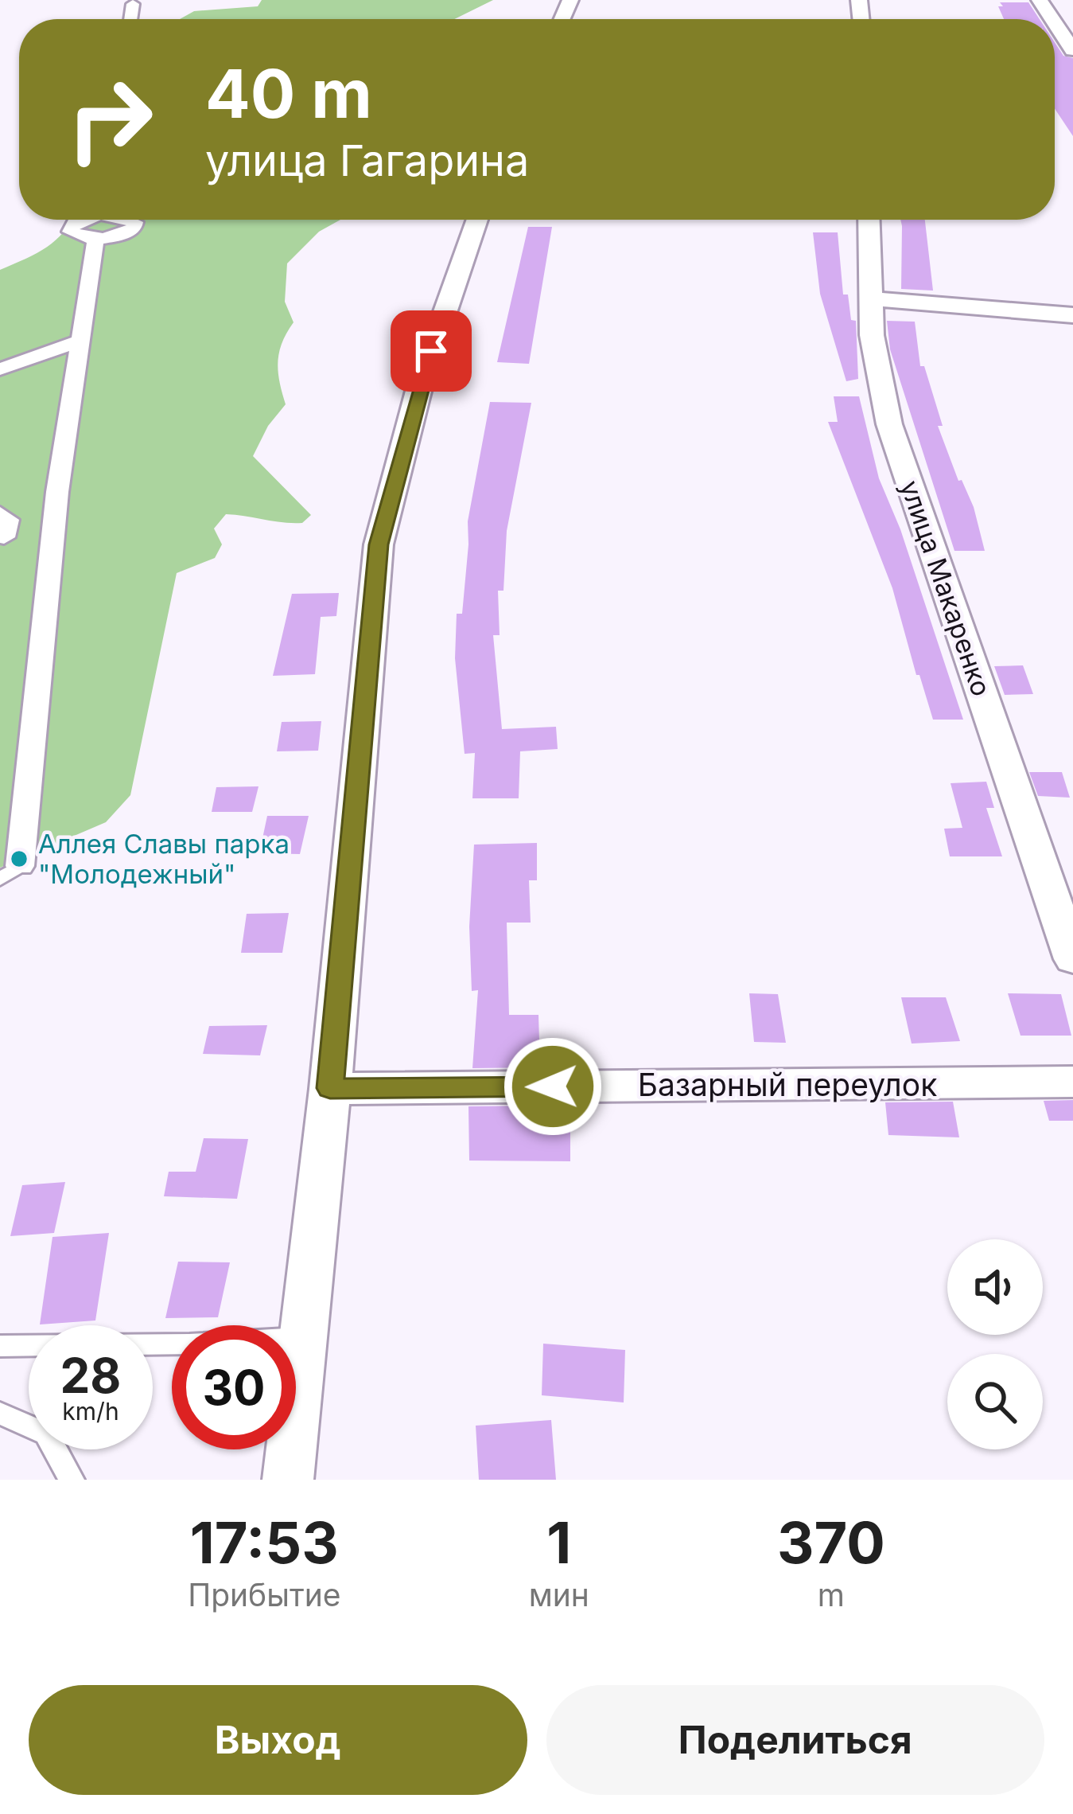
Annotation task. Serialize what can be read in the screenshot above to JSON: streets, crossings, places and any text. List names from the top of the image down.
{
  "streets": {
    "street": ["улица Макаренко", "Базарный переулок"]
  },
  "places": ["Аллея Славы парка \"Молодежный\""],
  "page": {
    "turn": ["40 m", "улица Гагарина"],
    "speed": "28 km/h",
    "limit": "30",
    "eta": [
      "17:53",
      "Прибытие",
      "1",
      "мин",
      "370",
      "m"
    ],
    "buttons": ["Выход", "Поделиться"]
  }
}
